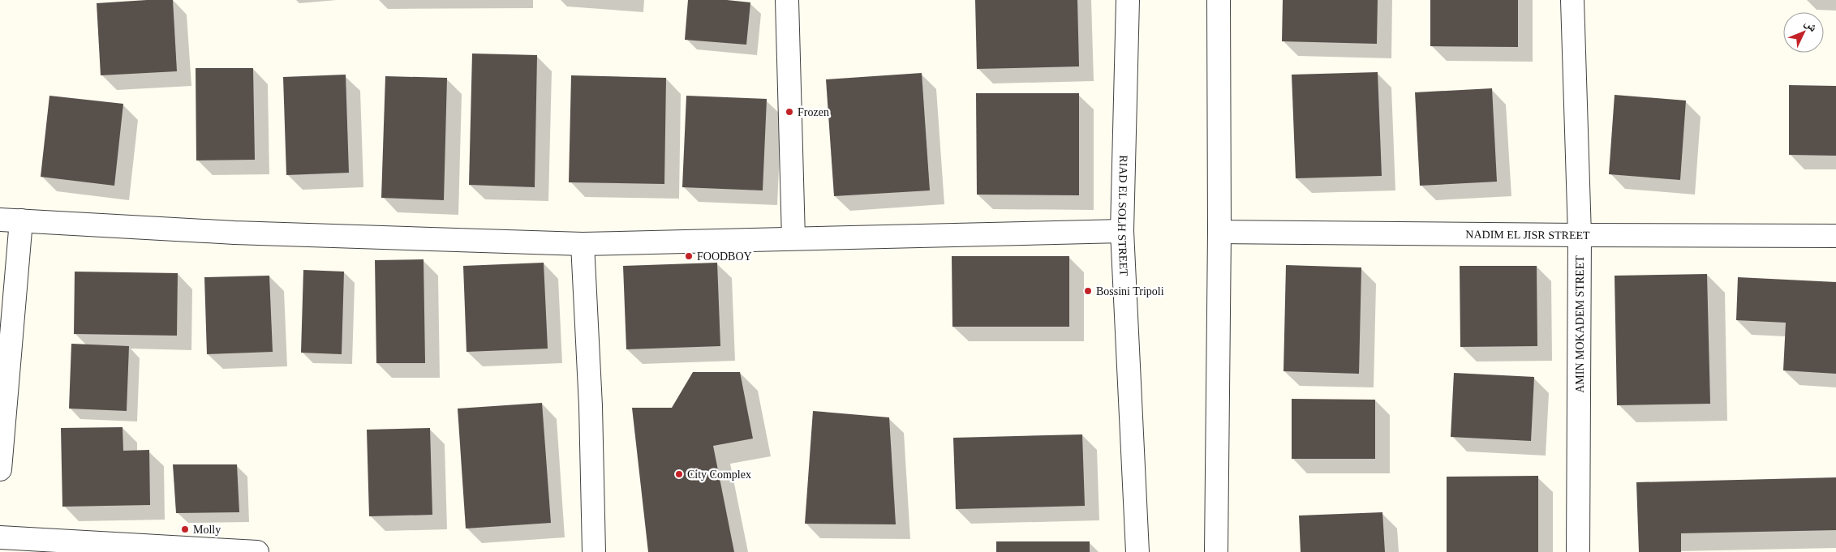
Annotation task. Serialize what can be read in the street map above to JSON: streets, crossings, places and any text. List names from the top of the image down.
{
  "streets": {
    "street": ["RIAD EL SOLH STREET", "NADIM EL JISR STREET", "AMIN MOKADEM STREET"]
  },
  "crossings": [
    ["NADIM EL JISR STREET", "AMIN MOKADEM STREET"]
  ],
  "places": [
    "Frozen",
    "FOODBOY",
    "Bossini Tripoli",
    "City Complex",
    "Molly"
  ],
  "north": "top right"
}
